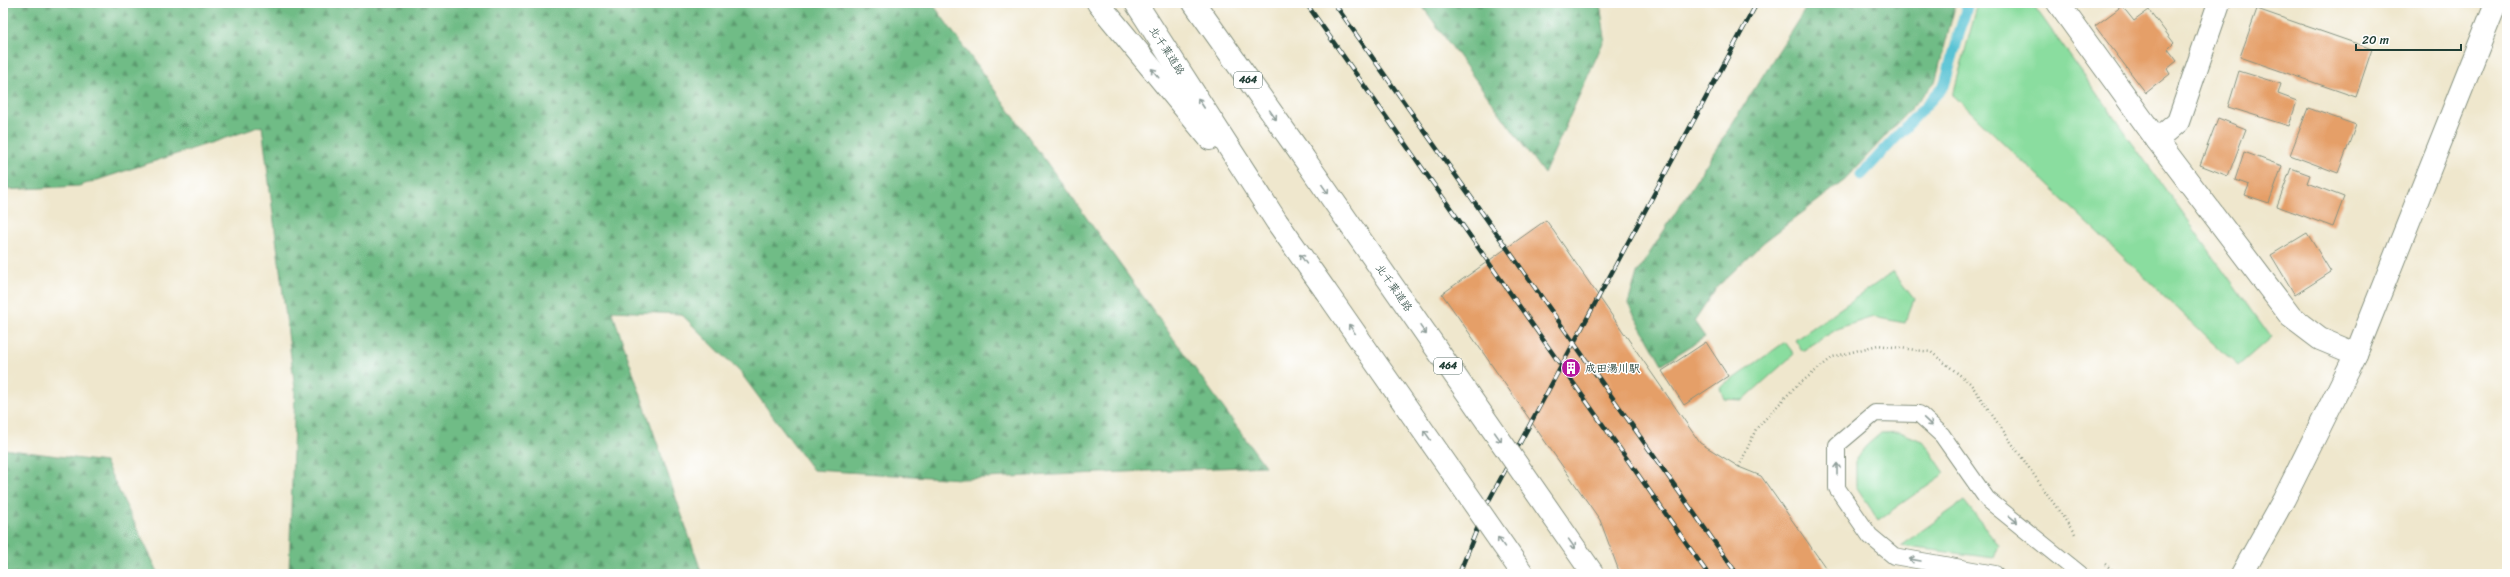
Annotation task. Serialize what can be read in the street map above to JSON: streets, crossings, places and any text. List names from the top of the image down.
{
  "streets": {
    "main road": ["北千葉道路", "464"]
  },
  "places": {
    "building": ["成田湯川駅"]
  },
  "scale_bar": "20 m"
}
